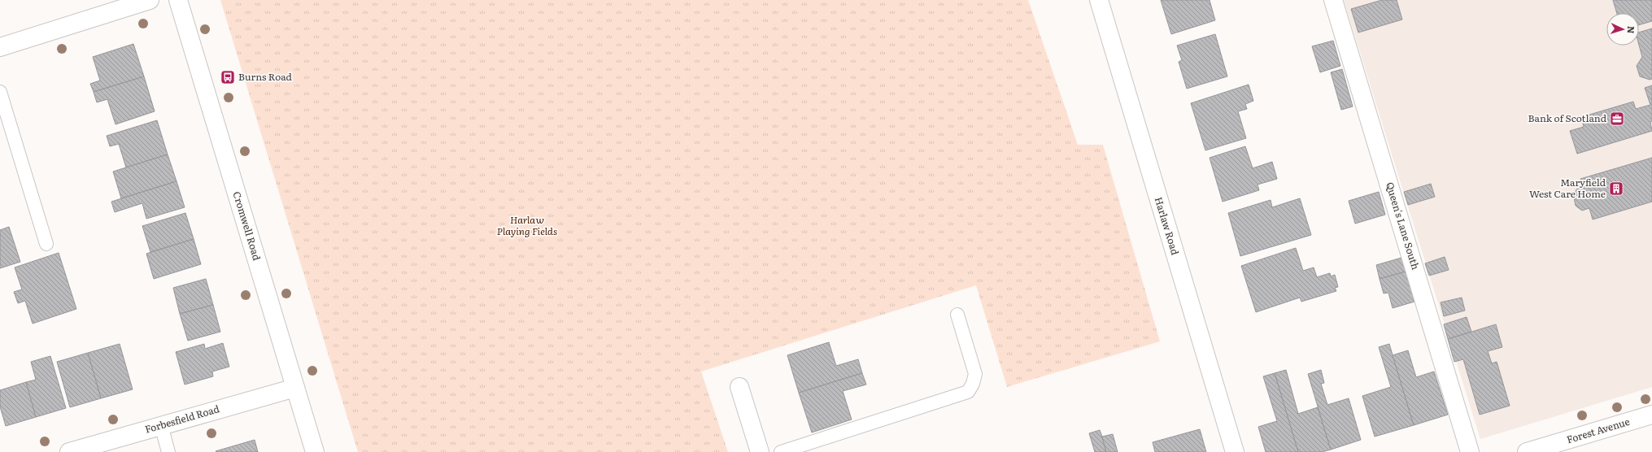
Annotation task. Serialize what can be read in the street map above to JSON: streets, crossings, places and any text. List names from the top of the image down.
{
  "streets": {
    "street": [
      "Cromwell Road",
      "Harlaw Road",
      "Queen's Lane South",
      "Forbesfield Road",
      "Forest Avenue"
    ]
  },
  "crossings": [
    ["Cromwell Road", "Forbesfield Road"]
  ],
  "parks": ["Harlaw Playing Fields"],
  "places": {
    "bus stop": ["Burns Road"],
    "office": ["Bank of Scotland"],
    "building": ["Maryfield West Care Home"]
  },
  "north": "right"
}
